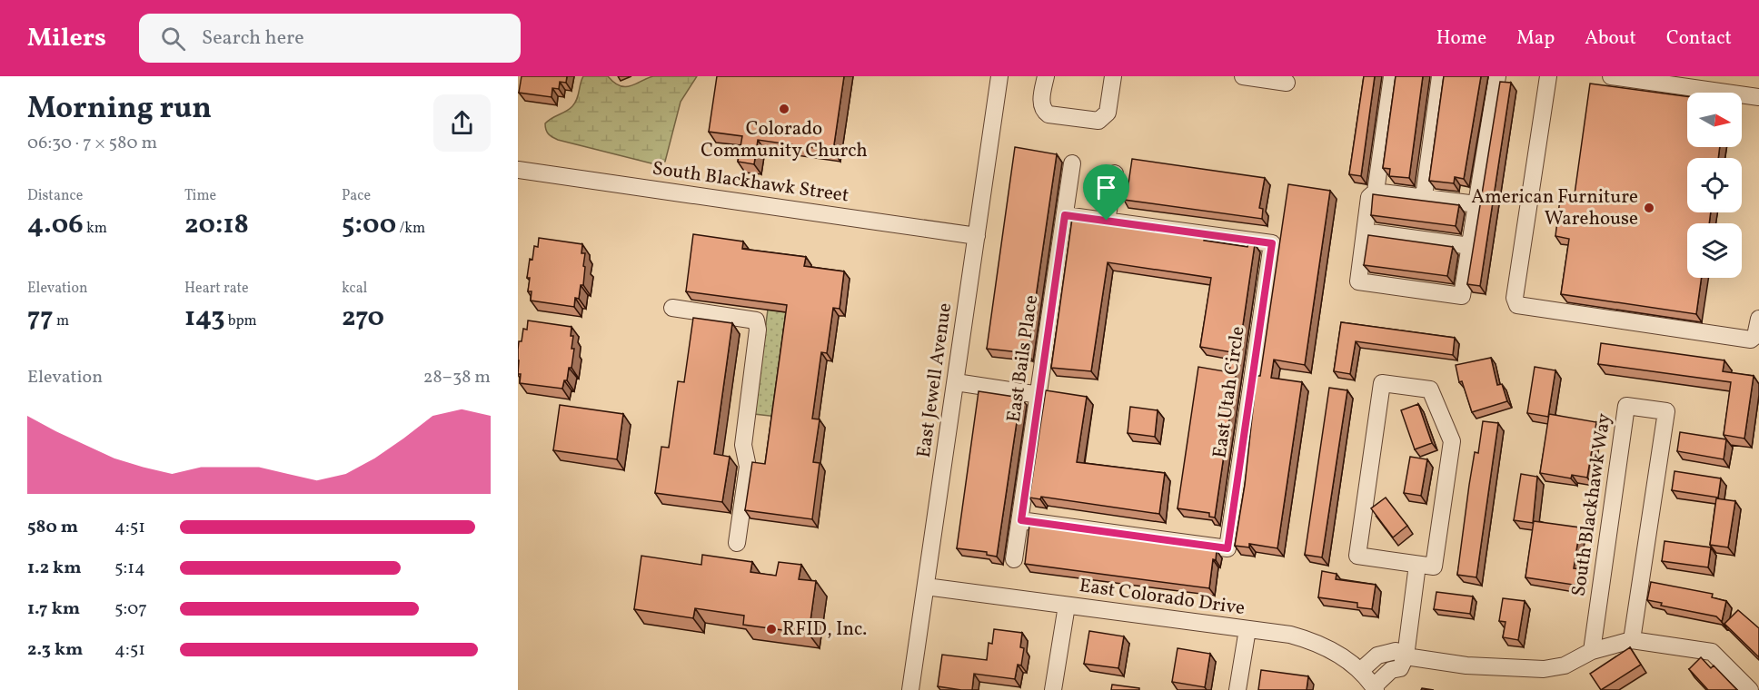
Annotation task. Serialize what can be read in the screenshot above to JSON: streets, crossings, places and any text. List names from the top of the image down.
{
  "streets": {
    "street": [
      "South Blackhawk Street",
      "East Bails Place",
      "East Jewell Avenue",
      "East Utah Circle",
      "South Blackhawk Way",
      "East Colorado Drive"
    ]
  },
  "crossings": [
    ["South Blackhawk Street", "East Jewell Avenue"],
    ["East Bails Place", "East Utah Circle"],
    ["East Jewell Avenue", "East Colorado Drive"]
  ],
  "places": ["Colorado Community Church", "American Furniture Warehouse", "RFID, Inc."],
  "north": "right",
  "page": {
    "header": "Milers",
    "search": "Search here",
    "nav": [
      "Home",
      "Map",
      "About",
      "Contact"
    ],
    "heading": ["Morning run", "06:30 · 7 × 580 m"],
    "stats": [
      ["Distance", "4.06 km"],
      ["Time", "20:18"],
      ["Pace", "5:00 /km"],
      ["Elevation", "77 m"],
      ["Heart rate", "143 bpm"],
      ["kcal", "270"]
    ],
    "chart": ["Elevation", "28–38 m"],
    "list": [
      {
        "name": "580 m",
        "note": "4:51"
      },
      {
        "name": "1.2 km",
        "note": "5:14"
      },
      {
        "name": "1.7 km",
        "note": "5:07"
      },
      {
        "name": "2.3 km",
        "note": "4:51"
      }
    ]
  }
}
